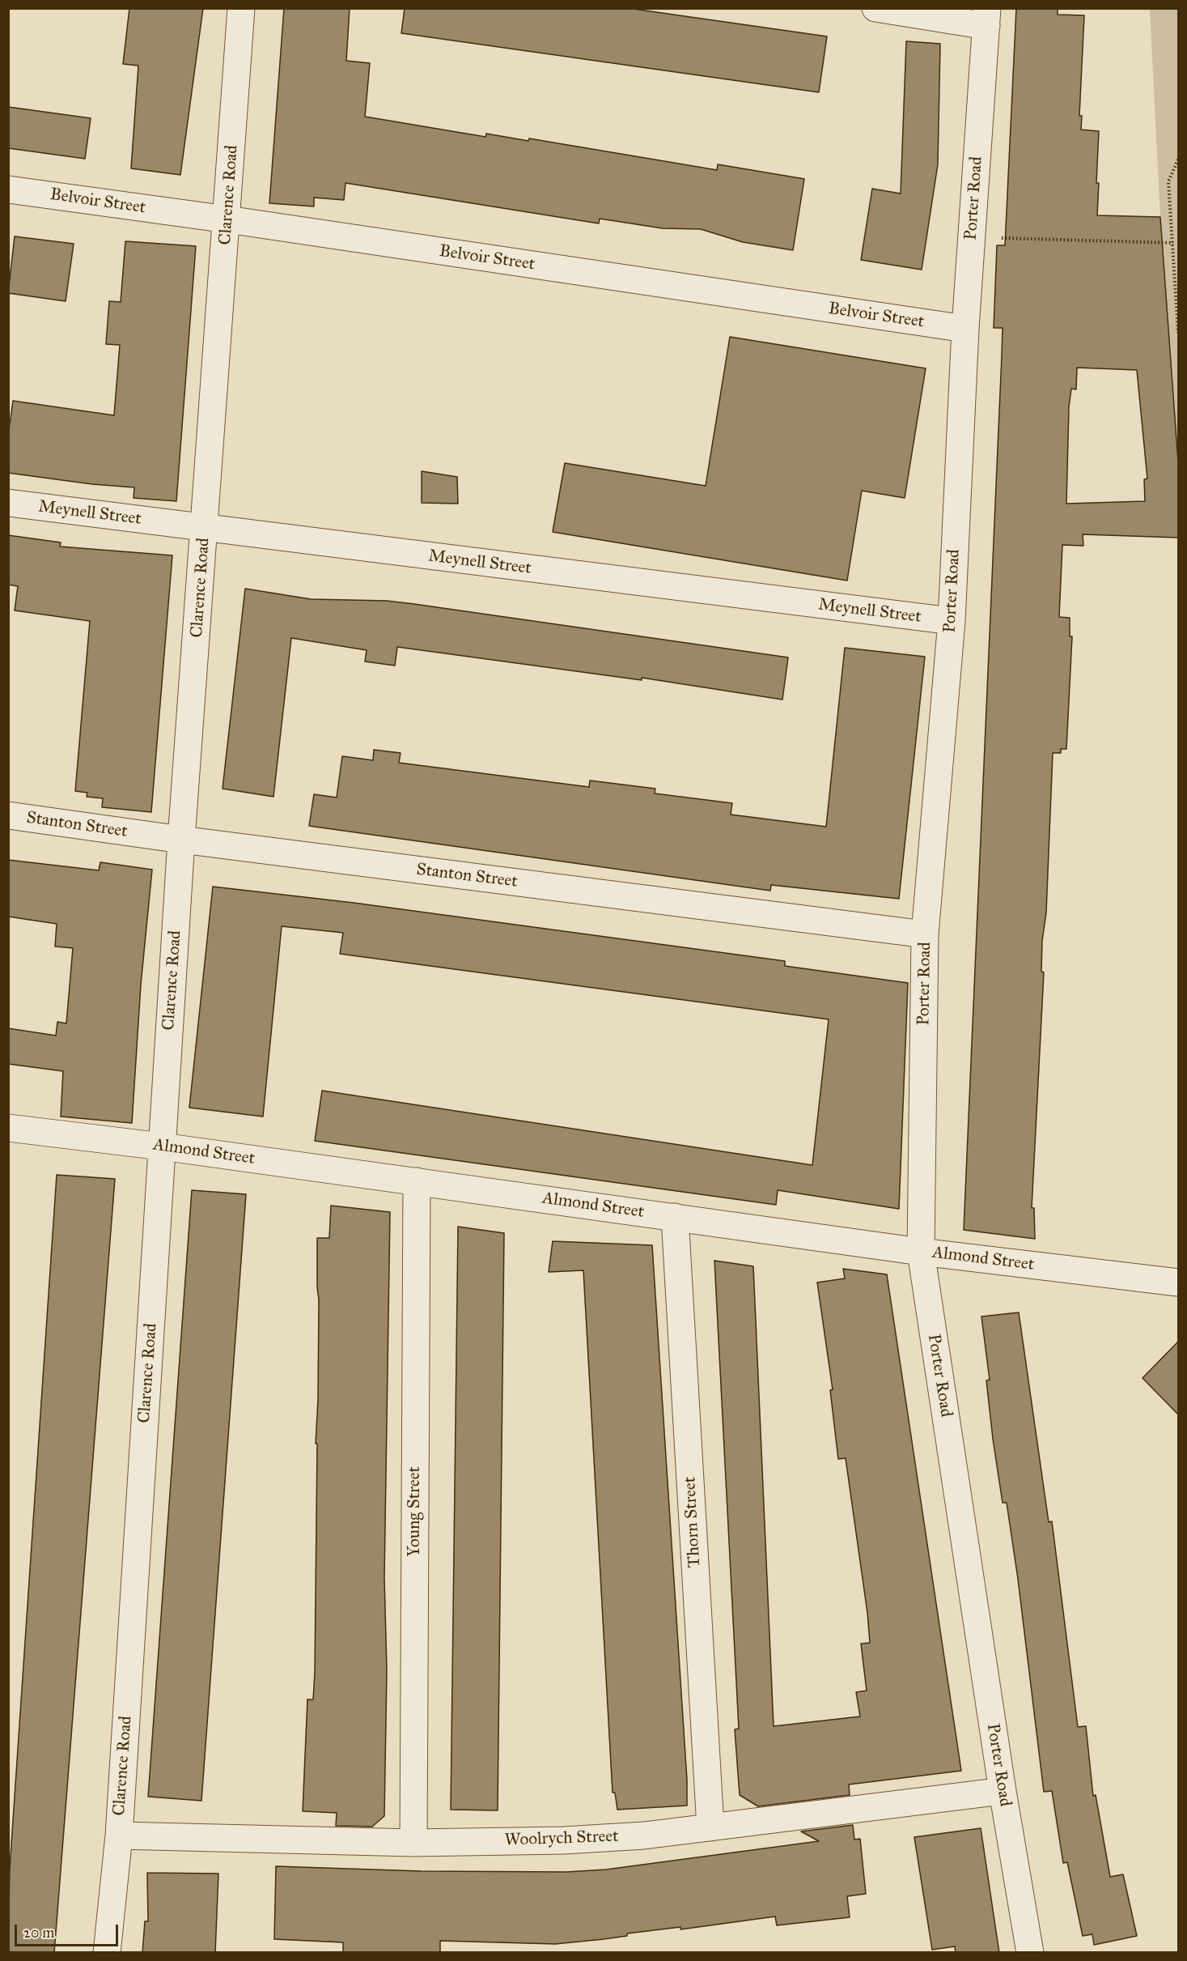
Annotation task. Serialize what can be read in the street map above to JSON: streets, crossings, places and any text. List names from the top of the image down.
{
  "streets": {
    "street": [
      "Clarence Road",
      "Porter Road",
      "Belvoir Street",
      "Meynell Street",
      "Stanton Street",
      "Almond Street",
      "Young Street",
      "Thorn Street",
      "Woolrych Street"
    ]
  },
  "crossings": [
    ["Clarence Road", "Belvoir Street"],
    ["Clarence Road", "Meynell Street"],
    ["Clarence Road", "Stanton Street"],
    ["Clarence Road", "Almond Street"],
    ["Clarence Road", "Woolrych Street"],
    ["Porter Road", "Belvoir Street"],
    ["Porter Road", "Meynell Street"],
    ["Porter Road", "Stanton Street"],
    ["Porter Road", "Almond Street"],
    ["Porter Road", "Woolrych Street"],
    ["Almond Street", "Young Street"],
    ["Almond Street", "Thorn Street"],
    ["Young Street", "Woolrych Street"],
    ["Thorn Street", "Woolrych Street"]
  ],
  "scale_bar": "20 m"
}
